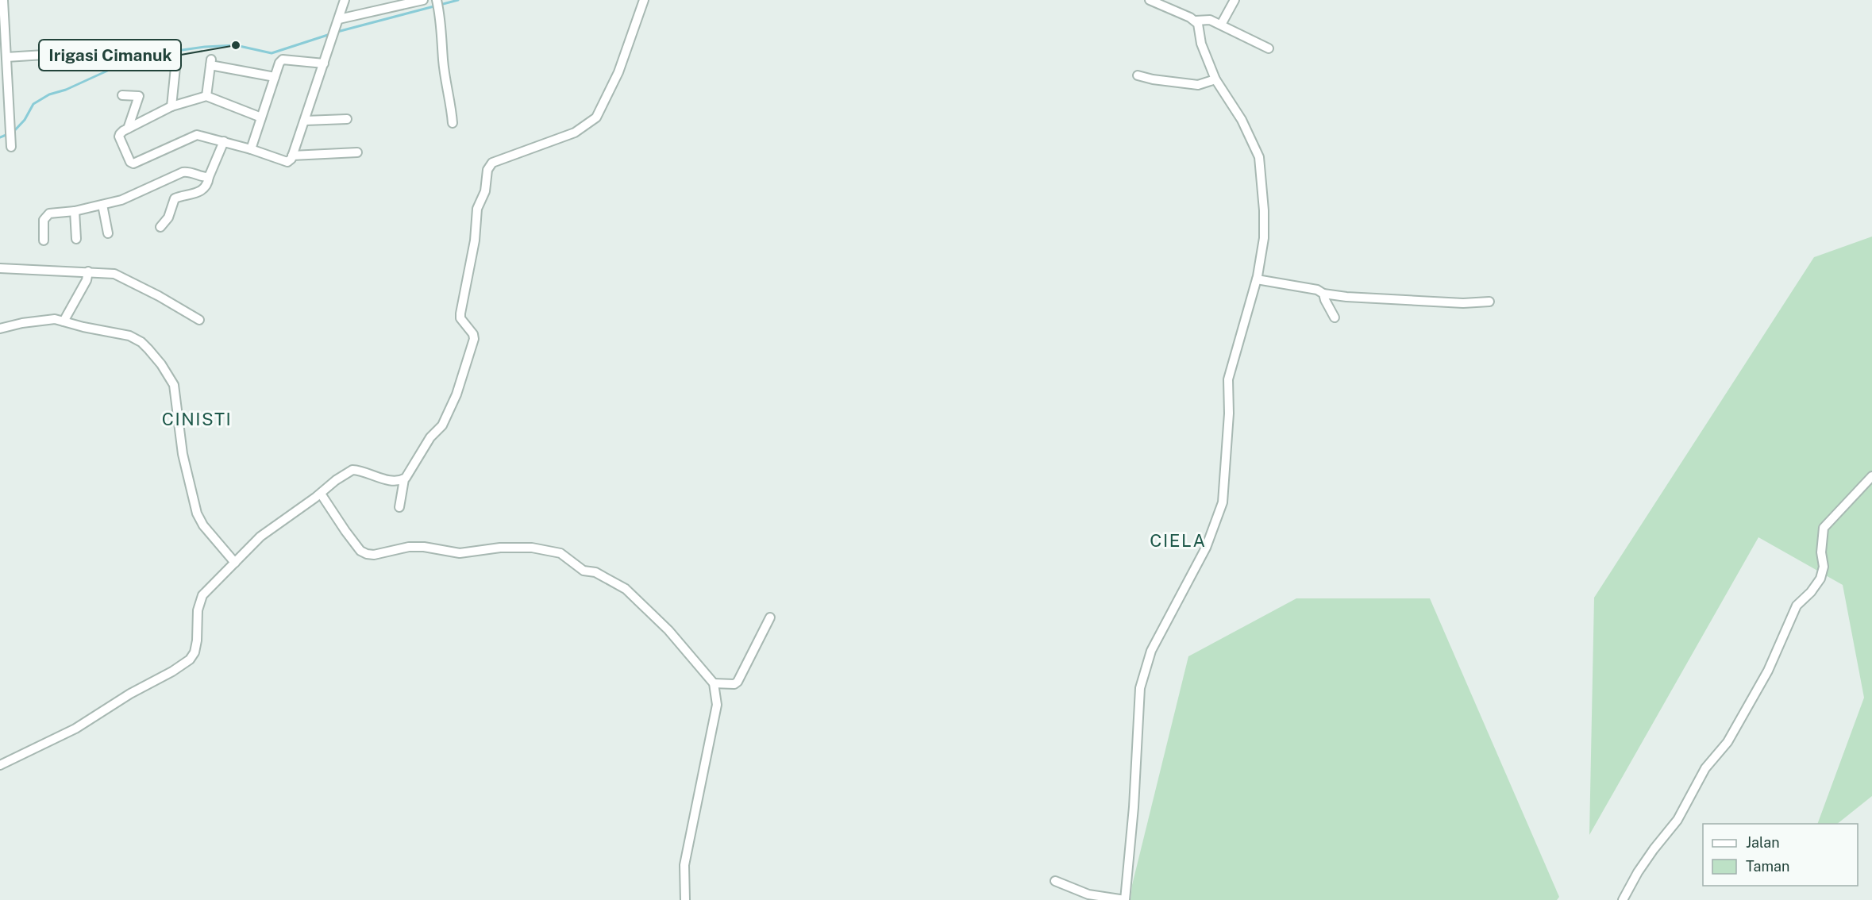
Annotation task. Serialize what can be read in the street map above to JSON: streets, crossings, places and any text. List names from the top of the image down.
{
  "districts": ["CINISTI", "CIELA"],
  "places": ["Irigasi Cimanuk"],
  "legend": ["Jalan", "Taman"]
}
